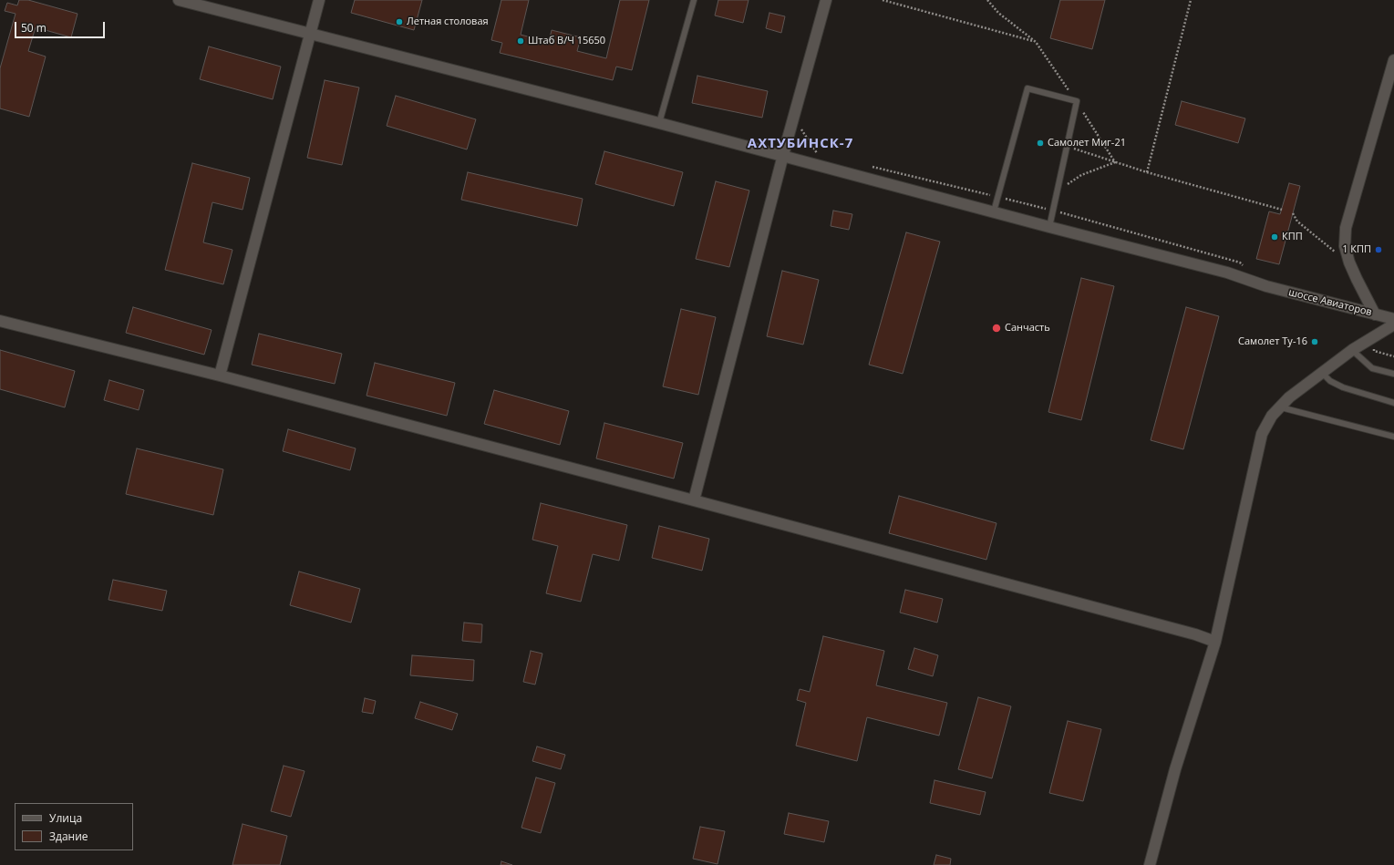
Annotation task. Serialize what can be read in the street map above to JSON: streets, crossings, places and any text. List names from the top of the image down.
{
  "streets": {
    "street": ["шоссе Авиаторов"]
  },
  "districts": ["АХТУБИНСК-7"],
  "places": [
    "Летная столовая",
    "Штаб В/Ч 15650",
    "Самолет Миг-21",
    "КПП",
    "1 КПП",
    "Санчасть",
    "Самолет Ту-16"
  ],
  "legend": ["Улица", "Здание"],
  "scale_bar": "50 m"
}
